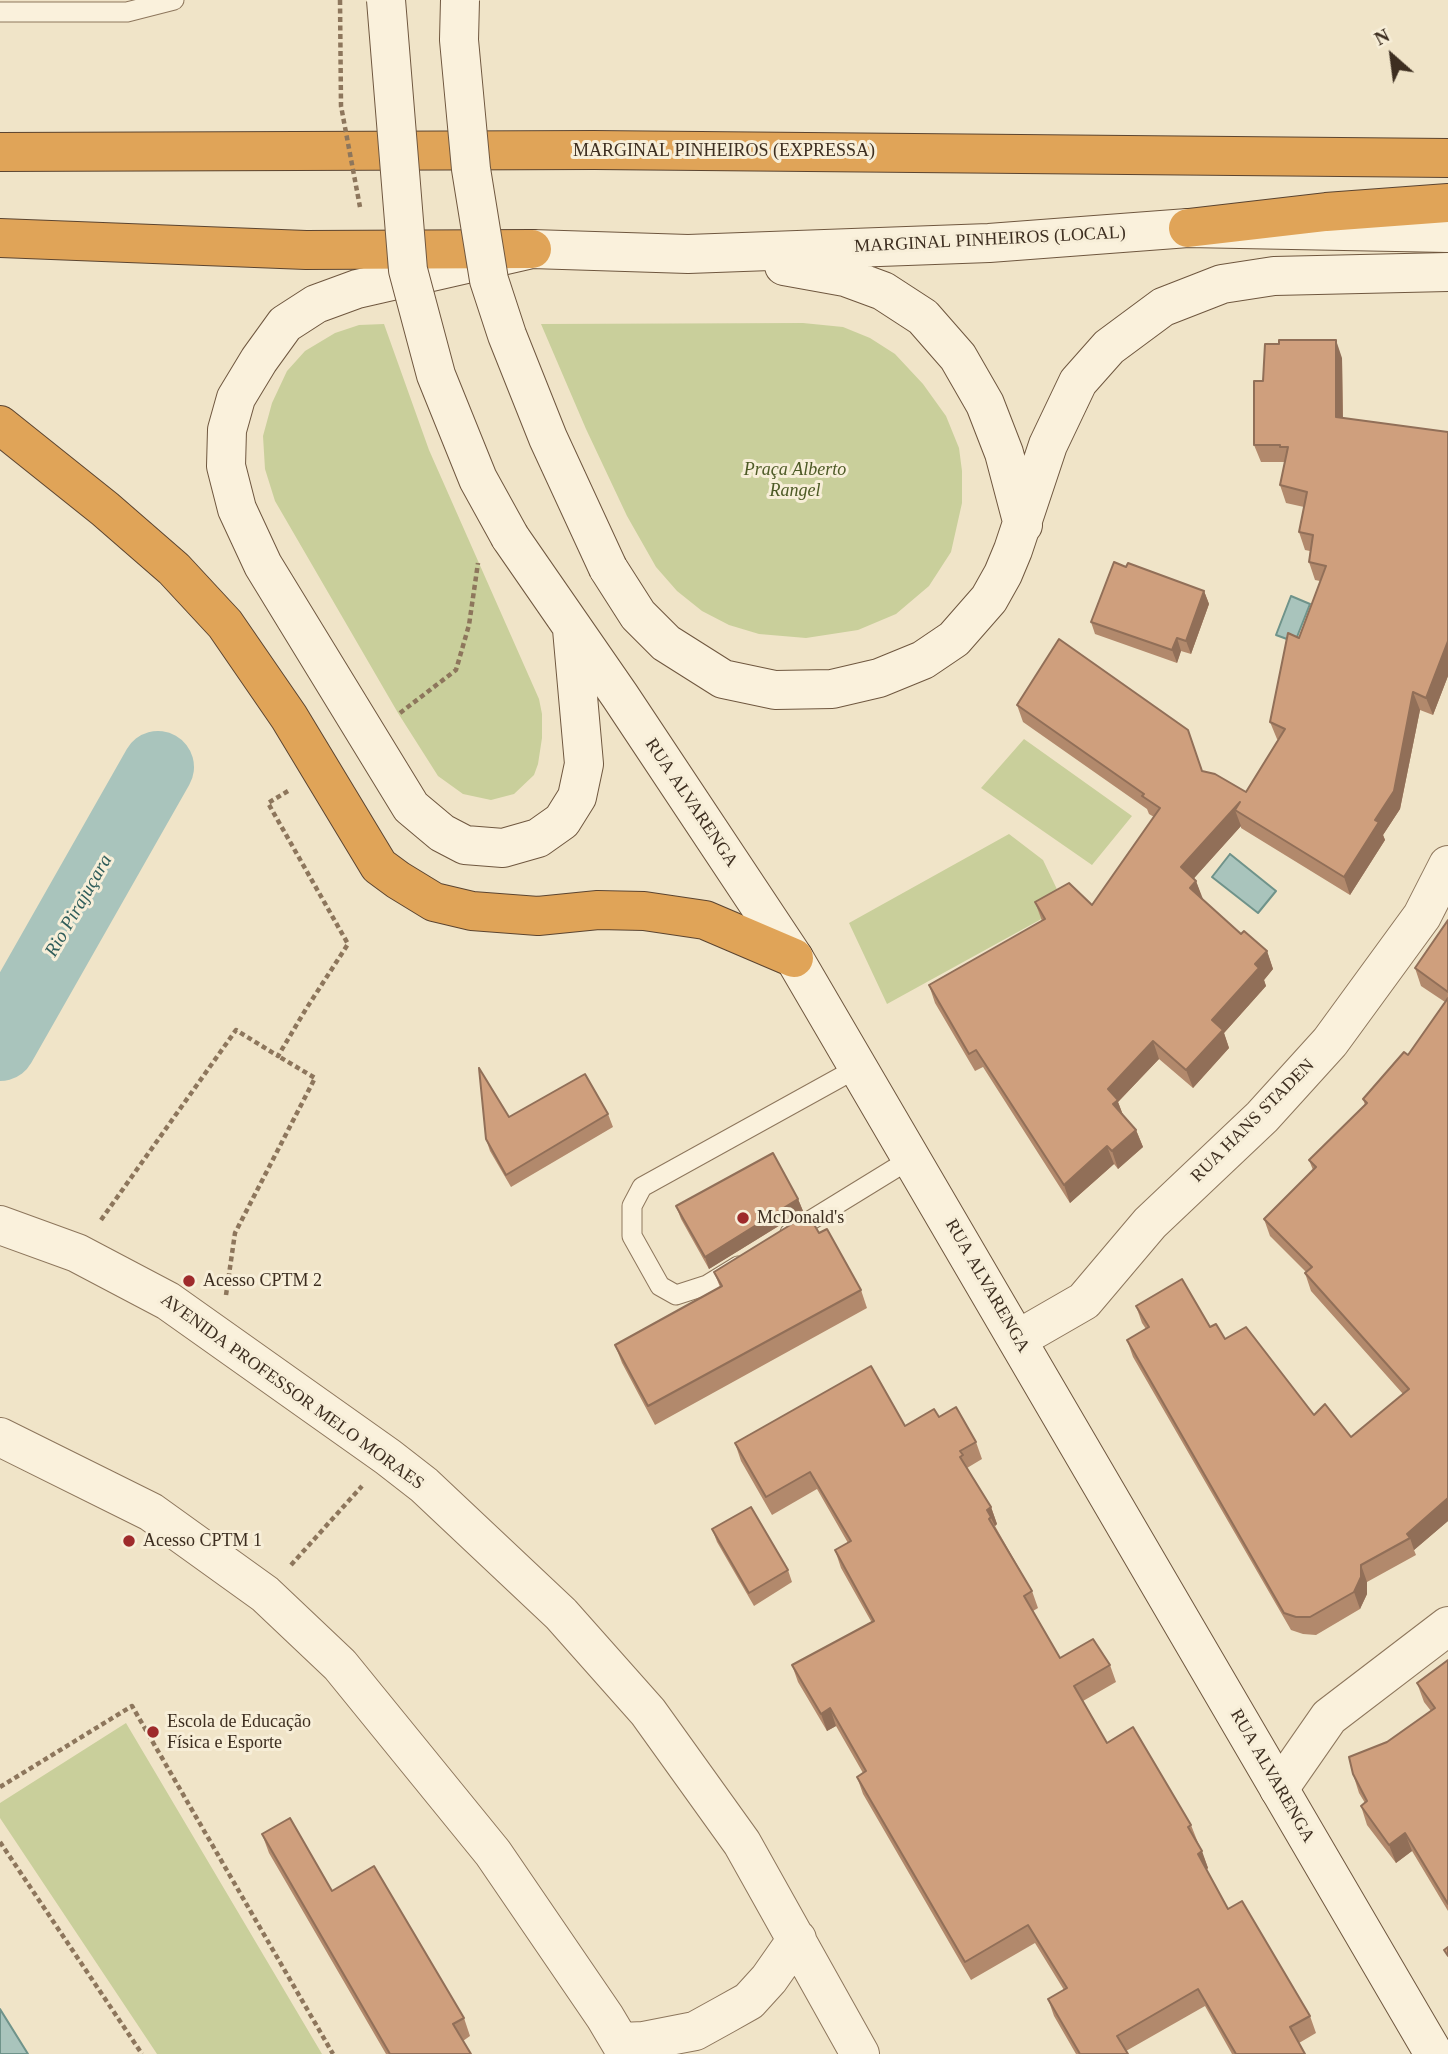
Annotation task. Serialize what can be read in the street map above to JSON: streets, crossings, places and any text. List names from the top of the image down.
{
  "streets": {
    "highway": ["MARGINAL PINHEIROS (EXPRESSA)"],
    "main road": [
      "MARGINAL PINHEIROS (LOCAL)",
      "RUA ALVARENGA",
      "RUA HANS STADEN",
      "AVENIDA PROFESSOR MELO MORAES"
    ]
  },
  "crossings": [
    ["MARGINAL PINHEIROS (LOCAL)", "RUA ALVARENGA"],
    ["RUA ALVARENGA", "RUA HANS STADEN"]
  ],
  "water": ["Rio Pirajuçara"],
  "parks": ["Praça Alberto Rangel"],
  "places": [
    "McDonald's",
    "Acesso CPTM 2",
    "Acesso CPTM 1",
    "Escola de Educação Física e Esporte"
  ],
  "north": "top left"
}
